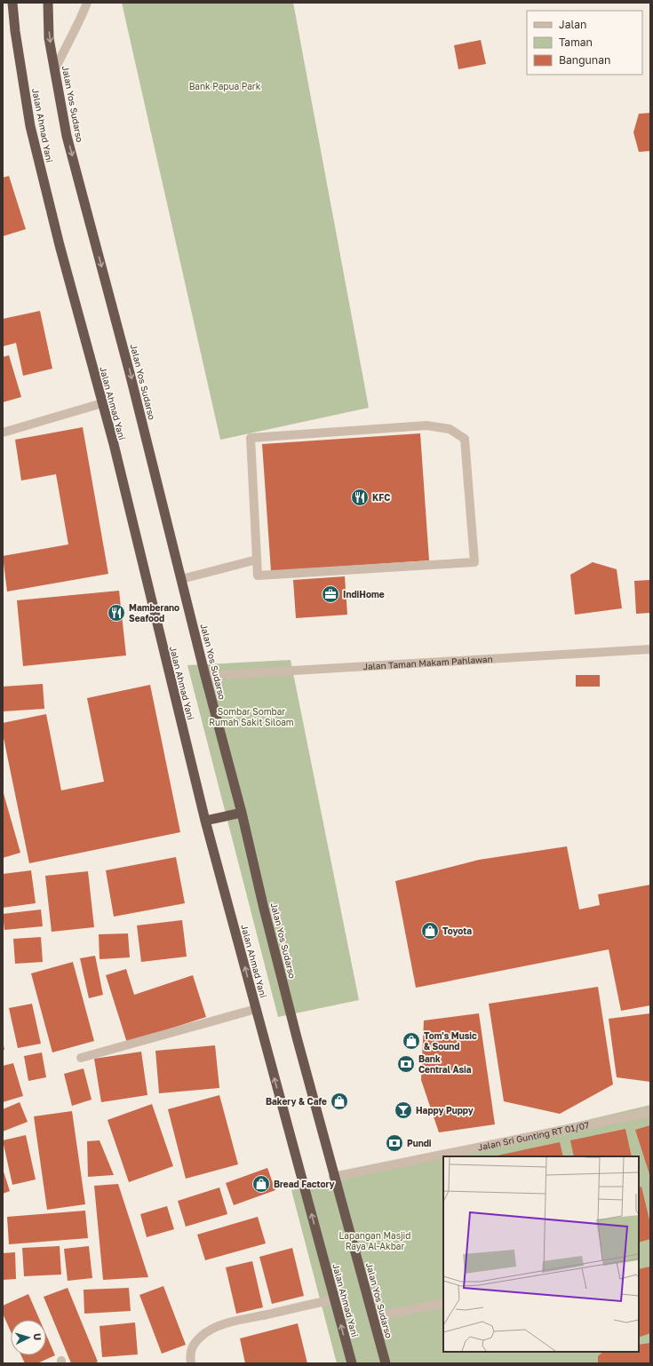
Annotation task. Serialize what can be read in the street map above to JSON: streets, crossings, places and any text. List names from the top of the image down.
{
  "streets": {
    "highway": ["Jalan Yos Sudarso", "Jalan Ahmad Yani"],
    "street": ["Jalan Taman Makam Pahlawan", "Jalan Sri Gunting RT 01/07"]
  },
  "crossings": [
    ["Jalan Yos Sudarso", "Jalan Taman Makam Pahlawan"],
    ["Jalan Yos Sudarso", "Jalan Sri Gunting RT 01/07"]
  ],
  "one_way": ["Jalan Yos Sudarso", "Jalan Ahmad Yani"],
  "parks": ["Bank Papua Park", "Sombar Sombar Rumah Sakit Siloam", "Lapangan Masjid Raya Al-Akbar"],
  "places": {
    "restaurant": ["KFC", "Mamberano Seafood"],
    "office": ["IndiHome"],
    "shop": [
      "Toyota",
      "Tom's Music & Sound",
      "Bakery & Cafe",
      "Bread Factory"
    ],
    "bank": ["Bank Central Asia", "Pundi"],
    "bar": ["Happy Puppy"]
  },
  "legend": ["Jalan", "Taman", "Bangunan"],
  "north": "right"
}
